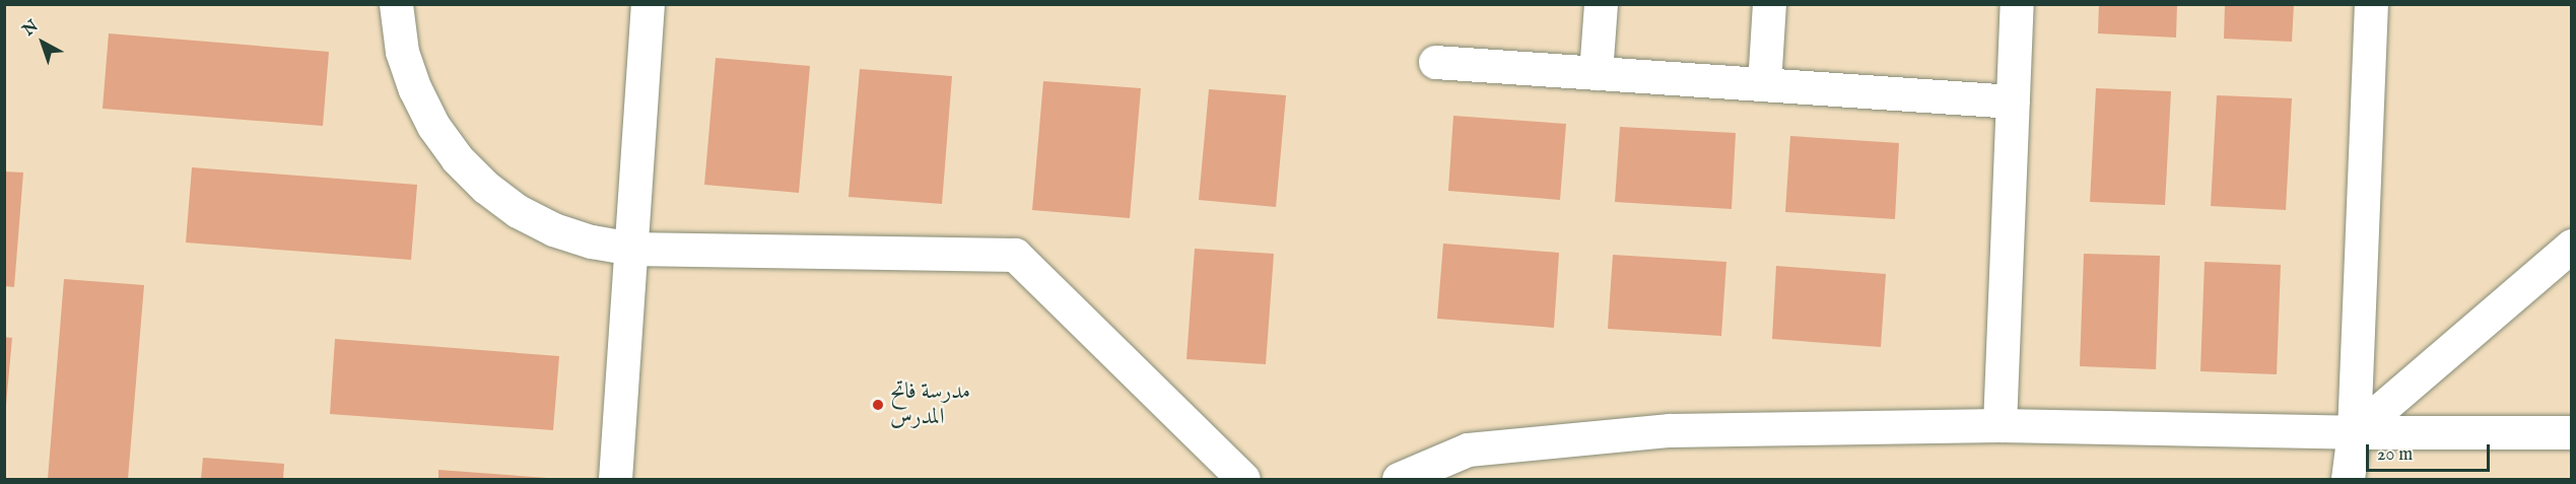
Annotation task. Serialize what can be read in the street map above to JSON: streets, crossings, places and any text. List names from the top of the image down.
{
  "places": ["مدرسة فاتح المدرس"],
  "scale_bar": "20 m",
  "north": "top left"
}
